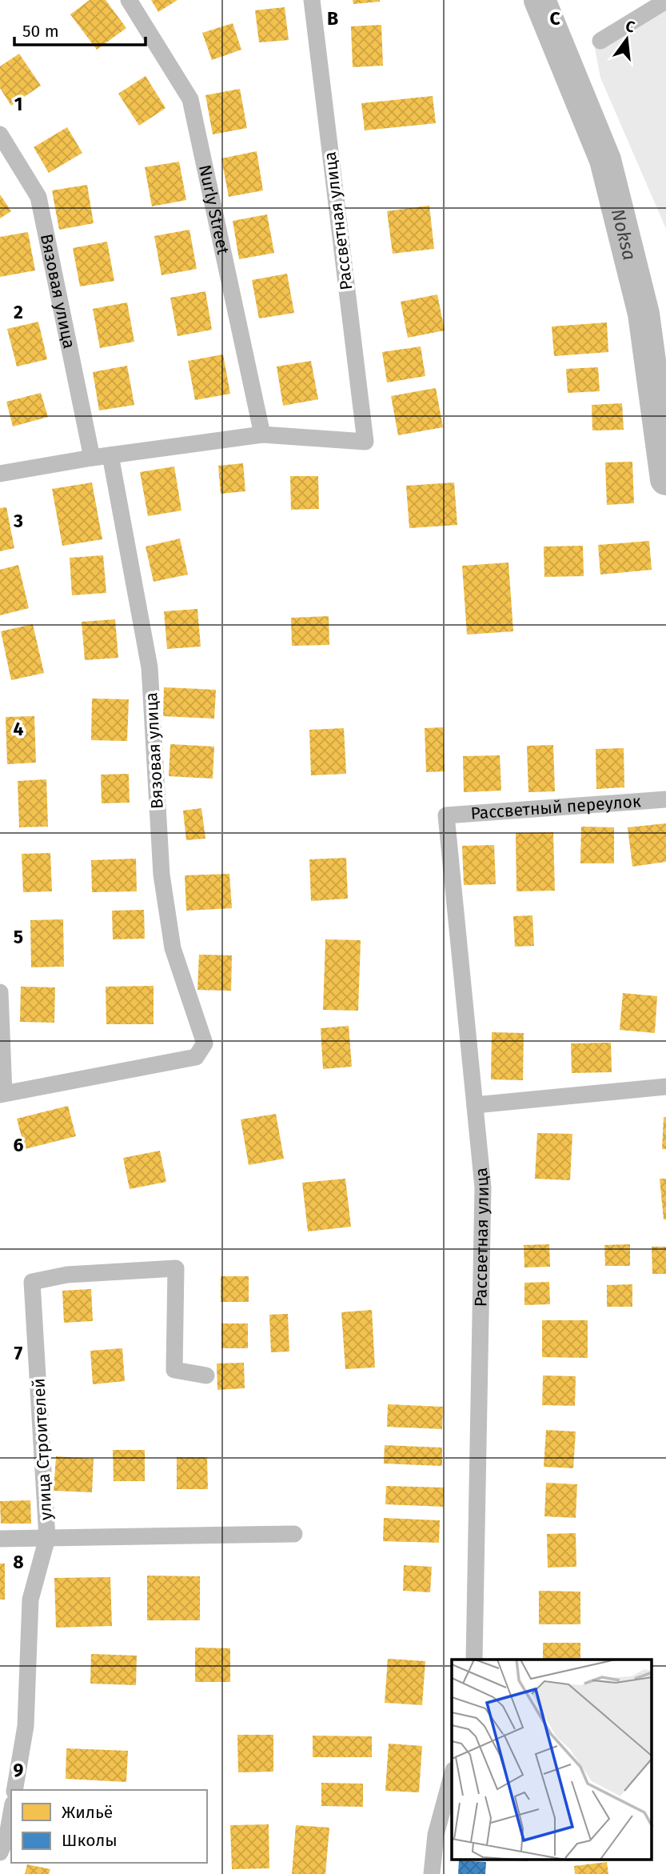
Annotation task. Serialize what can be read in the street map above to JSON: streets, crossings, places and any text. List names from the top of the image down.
{
  "streets": {
    "street": [
      "Nurly Street",
      "Рассветная улица",
      "Вязовая улица",
      "Рассветный переулок",
      "улица Строителей"
    ]
  },
  "crossings": [
    ["Nurly Street", "Рассветная улица"],
    ["Рассветная улица", "Рассветный переулок"]
  ],
  "water": ["Noksa"],
  "legend": ["Жильё", "Школы"],
  "scale_bar": "50 m",
  "north": "top",
  "grid": {
    "columns": ["B", "C"],
    "rows": [
      "1",
      "2",
      "3",
      "4",
      "5",
      "6",
      "7",
      "8",
      "9"
    ]
  }
}
